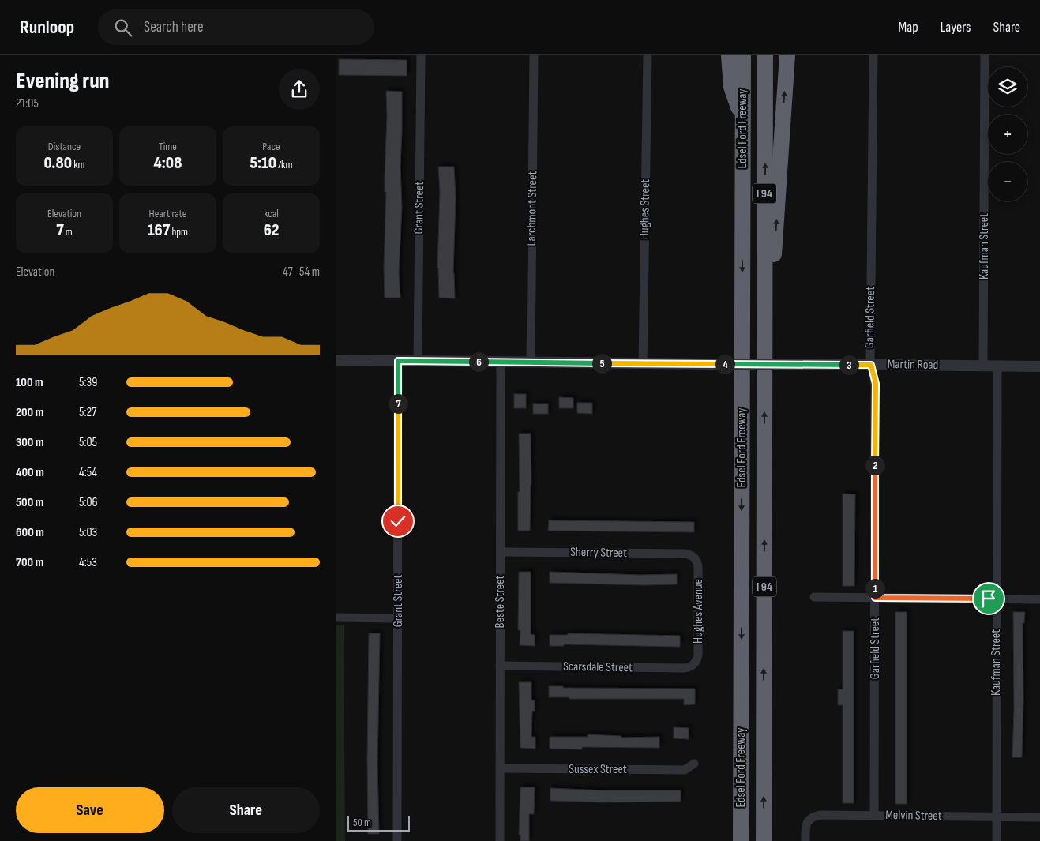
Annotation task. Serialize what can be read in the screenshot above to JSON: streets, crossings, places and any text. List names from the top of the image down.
{
  "streets": {
    "highway": ["Edsel Ford Freeway", "I 94"],
    "street": [
      "Grant Street",
      "Larchmont Street",
      "Hughes Street",
      "Kaufman Street",
      "Garfield Street",
      "Martin Road",
      "Sherry Street",
      "Beste Street",
      "Hughes Avenue",
      "Scarsdale Street",
      "Sussex Street",
      "Melvin Street"
    ]
  },
  "crossings": [
    ["Grant Street", "Martin Road"],
    ["Larchmont Street", "Martin Road"],
    ["Hughes Street", "Martin Road"],
    ["Kaufman Street", "Martin Road"],
    ["Kaufman Street", "Melvin Street"],
    ["Garfield Street", "Martin Road"],
    ["Garfield Street", "Melvin Street"],
    ["Martin Road", "Beste Street"],
    ["Sherry Street", "Beste Street"],
    ["Sherry Street", "Hughes Avenue"],
    ["Beste Street", "Scarsdale Street"],
    ["Beste Street", "Sussex Street"],
    ["Hughes Avenue", "Scarsdale Street"]
  ],
  "scale_bar": "50 m",
  "page": {
    "header": "Runloop",
    "search": "Search here",
    "nav": ["Map", "Layers", "Share"],
    "heading": ["Evening run", "21:05"],
    "map_buttons": ["+", "−"],
    "stats": [
      ["Distance", "0.80 km"],
      ["Time", "4:08"],
      ["Pace", "5:10 /km"],
      ["Elevation", "7 m"],
      ["Heart rate", "167 bpm"],
      ["kcal", "62"]
    ],
    "chart": ["Elevation", "47–54 m"],
    "pins": [
      "6",
      "5",
      "4",
      "3",
      "7",
      "2",
      "1"
    ],
    "list": [
      {
        "name": "100 m",
        "note": "5:39"
      },
      {
        "name": "200 m",
        "note": "5:27"
      },
      {
        "name": "300 m",
        "note": "5:05"
      },
      {
        "name": "400 m",
        "note": "4:54"
      },
      {
        "name": "500 m",
        "note": "5:06"
      },
      {
        "name": "600 m",
        "note": "5:03"
      },
      {
        "name": "700 m",
        "note": "4:53"
      }
    ],
    "buttons": ["Save", "Share"],
    "scale": "50 m"
  }
}
